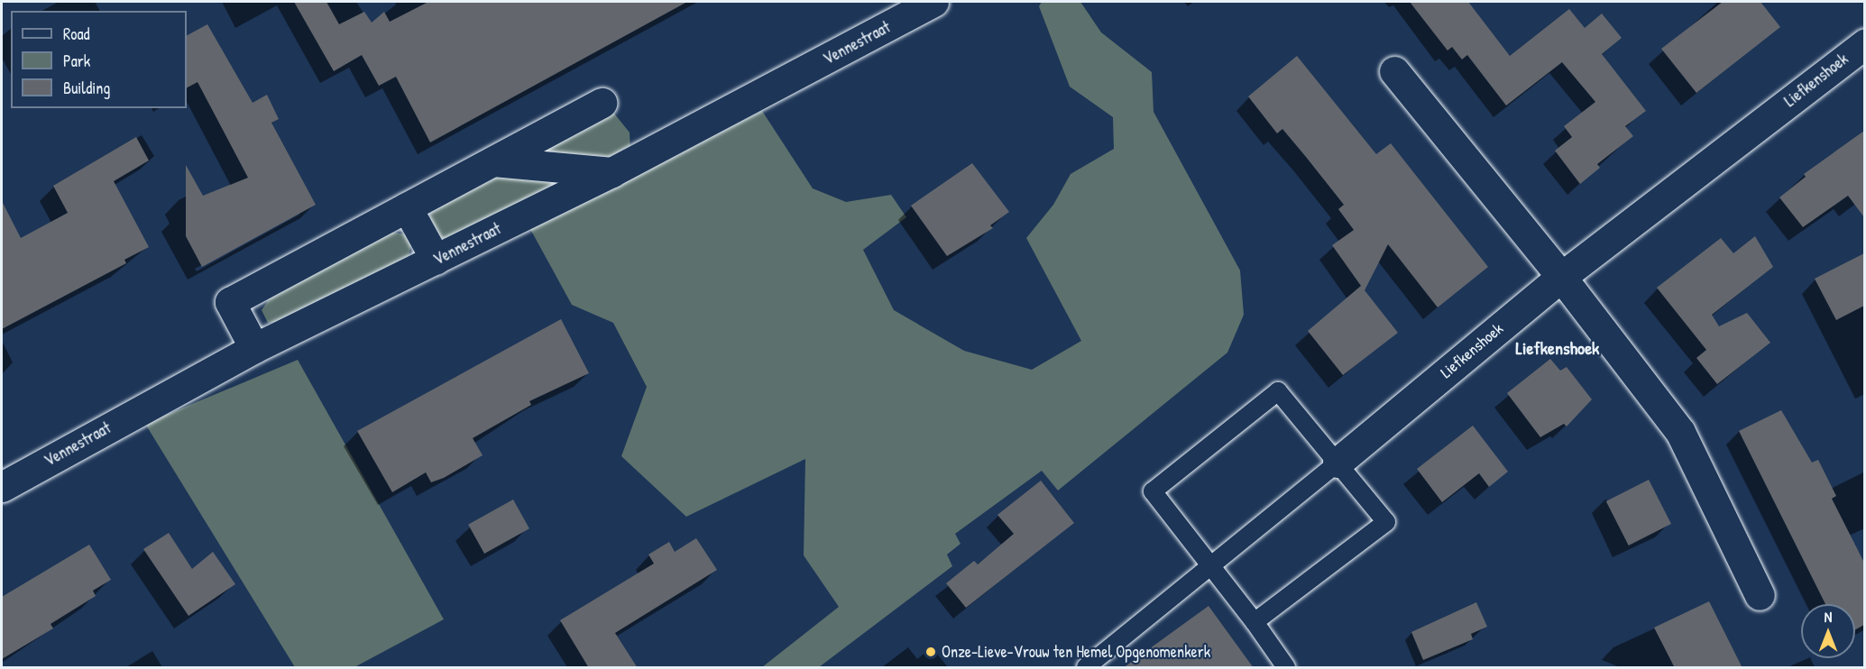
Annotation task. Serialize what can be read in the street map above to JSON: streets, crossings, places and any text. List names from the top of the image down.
{
  "streets": {
    "street": ["Vennestraat", "Liefkenshoek"]
  },
  "districts": ["Liefkenshoek"],
  "places": ["Onze-Lieve-Vrouw ten Hemel Opgenomenkerk"],
  "legend": ["Road", "Park", "Building"],
  "north": "top"
}
